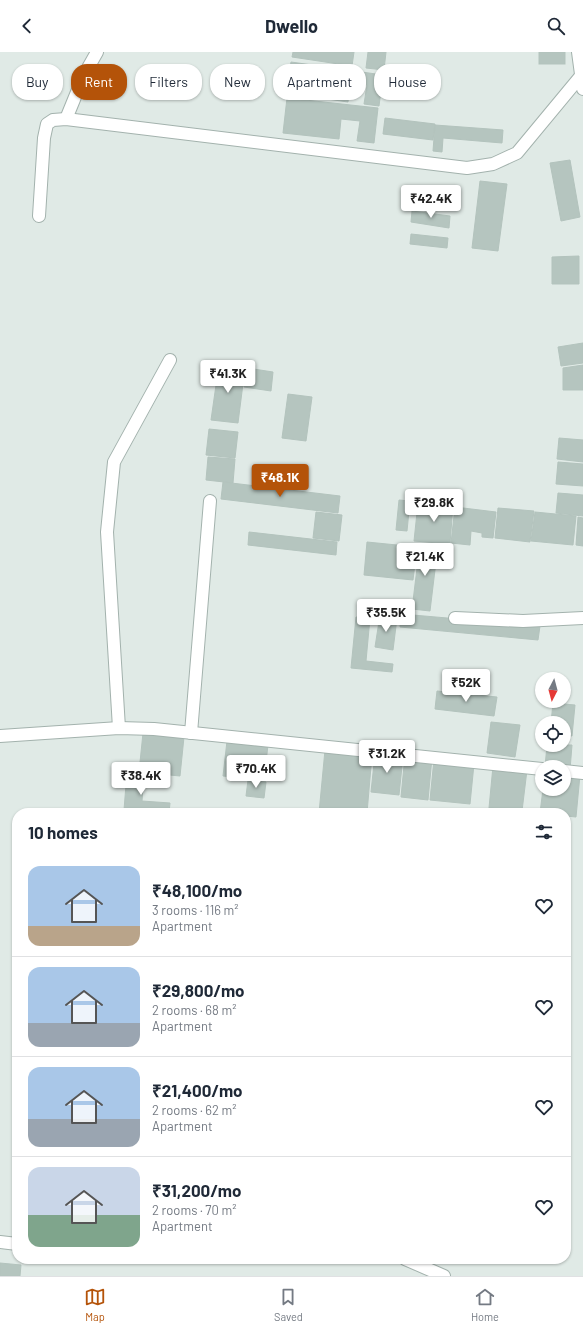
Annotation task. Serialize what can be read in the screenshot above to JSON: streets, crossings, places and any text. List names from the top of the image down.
{
  "north": "bottom",
  "page": {
    "header": "Dwello",
    "chip": [
      "Buy",
      "Rent",
      "Filters",
      "New",
      "Apartment",
      "House"
    ],
    "price": [
      "₹42.4K",
      "₹41.3K",
      "₹48.1K",
      "₹29.8K",
      "₹21.4K",
      "₹35.5K",
      "₹52K",
      "₹31.2K",
      "₹70.4K",
      "₹38.4K"
    ],
    "heading": "10 homes",
    "list": [
      {
        "name": "₹48,100/mo",
        "note": "3 rooms · 116 m² · Apartment"
      },
      {
        "name": "₹29,800/mo",
        "note": "2 rooms · 68 m² · Apartment"
      },
      {
        "name": "₹21,400/mo",
        "note": "2 rooms · 62 m² · Apartment"
      },
      {
        "name": "₹31,200/mo",
        "note": "2 rooms · 70 m² · Apartment"
      }
    ],
    "tabs": ["Map", "Saved", "Home"]
  }
}
